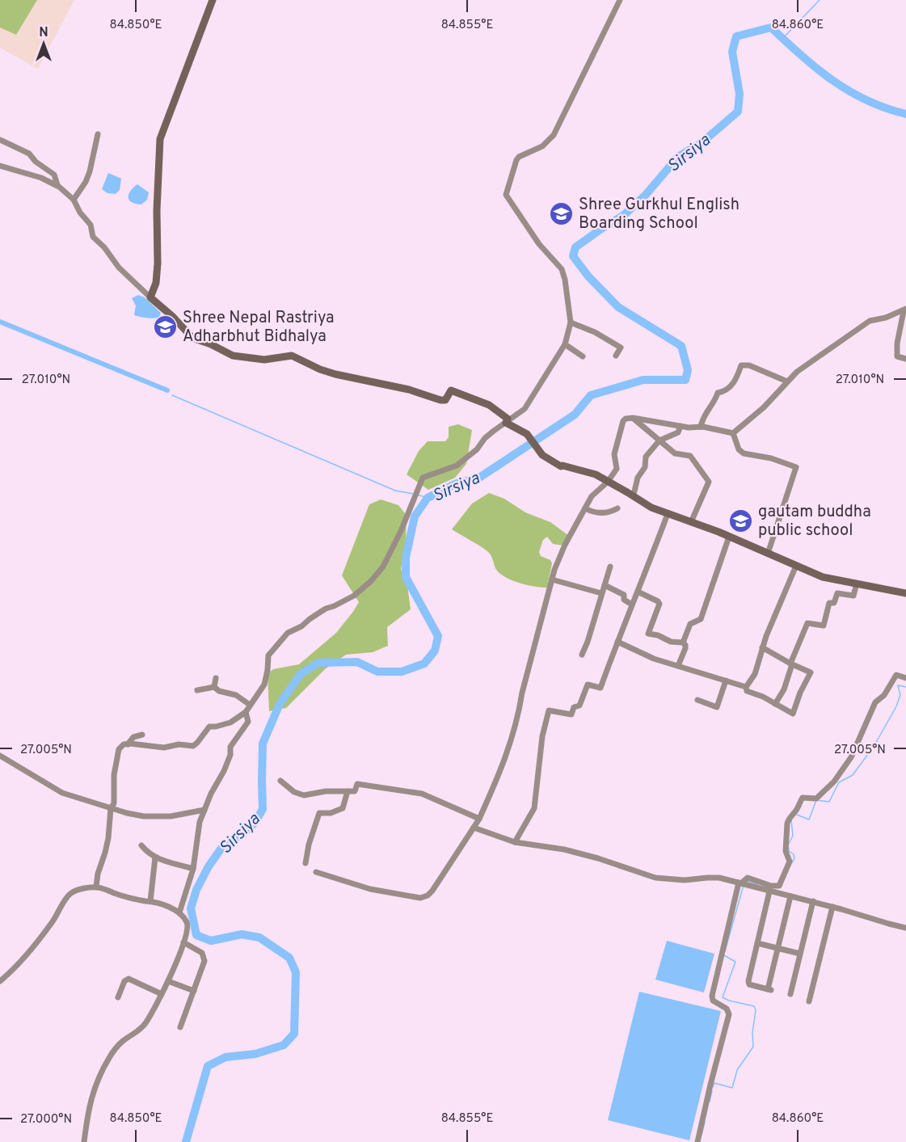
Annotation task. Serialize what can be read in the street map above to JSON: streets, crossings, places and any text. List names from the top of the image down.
{
  "water": ["Sirsiya"],
  "places": {
    "school or university": ["Shree Gurkhul English Boarding School", "Shree Nepal Rastriya Adharbhut Bidhalya", "gautam buddha public school"]
  },
  "north": "top",
  "coordinates": [
    "84.850°E",
    "84.855°E",
    "84.860°E",
    "27.010°N",
    "27.005°N",
    "27.000°N"
  ]
}
